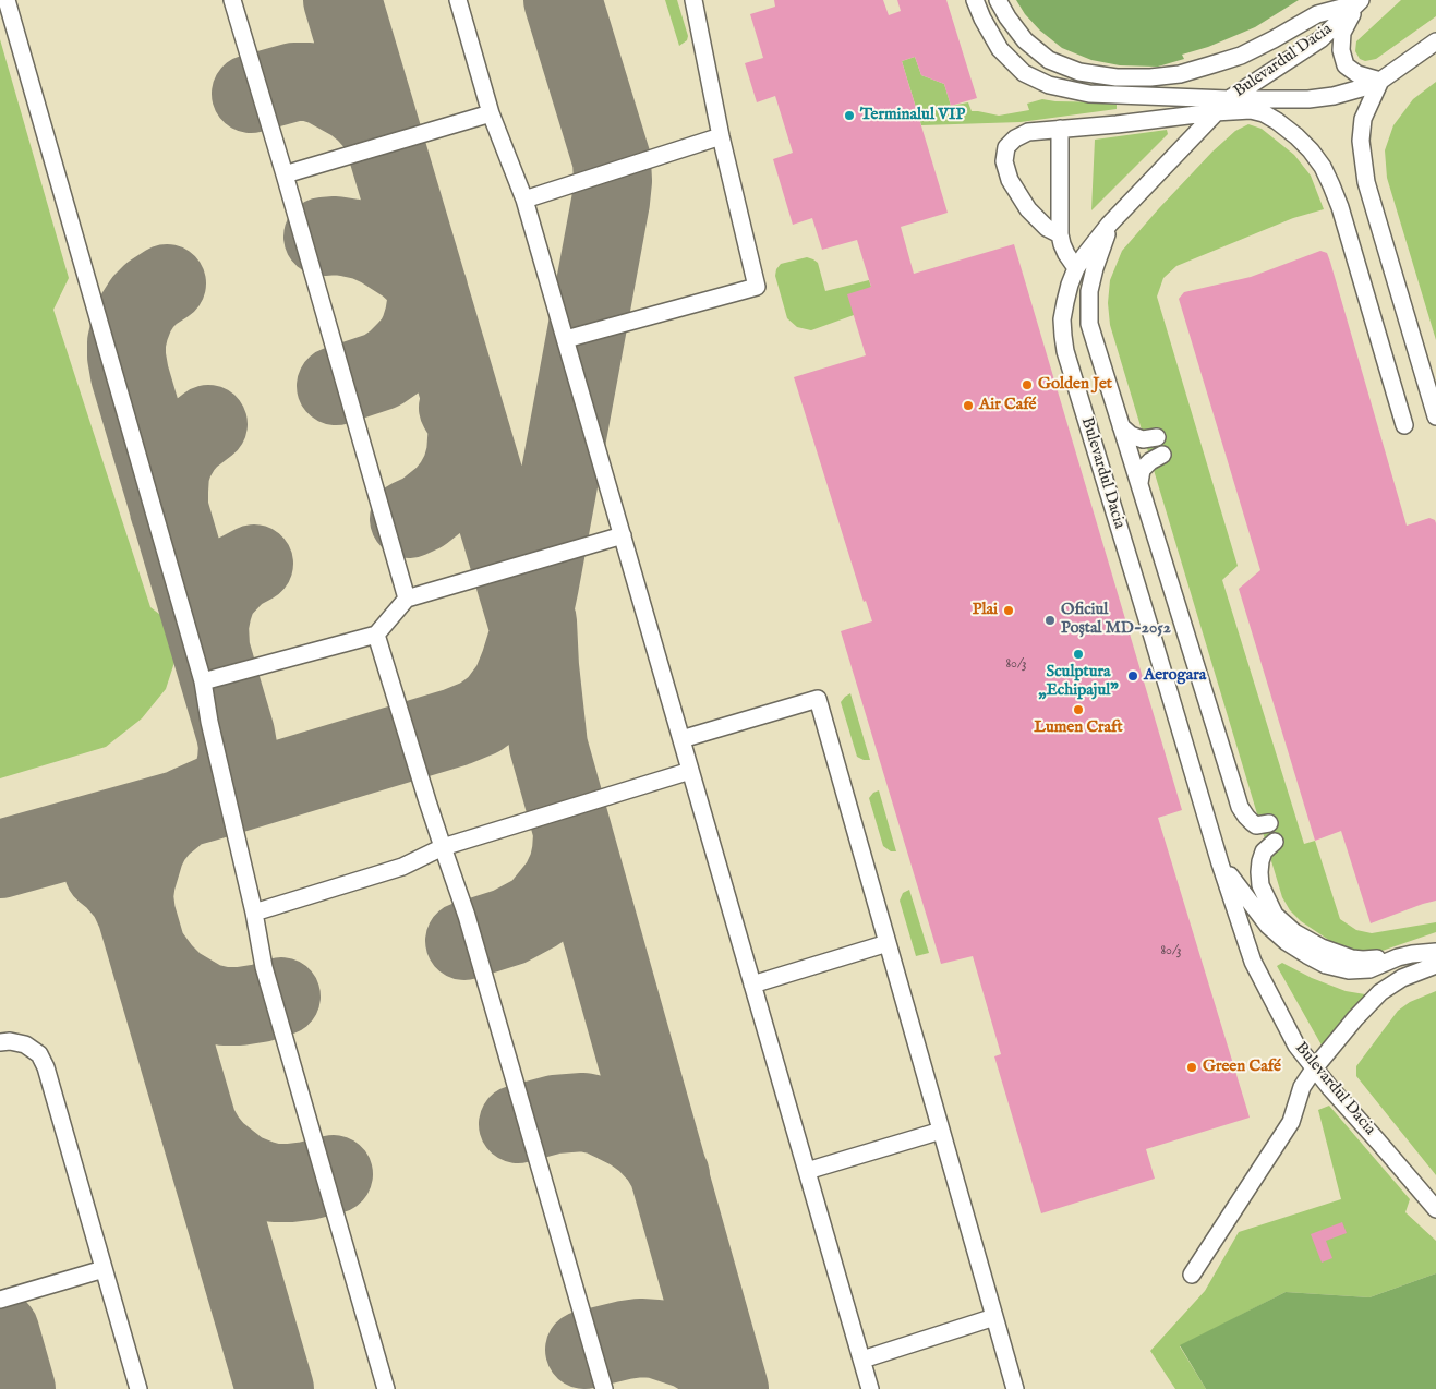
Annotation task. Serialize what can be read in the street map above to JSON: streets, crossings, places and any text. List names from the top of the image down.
{
  "streets": {
    "lane": ["Bulevardul Dacia"]
  },
  "places": [
    "Terminalul VIP",
    "Golden Jet",
    "Air Café",
    "Plai",
    "Oficiul Poștal MD-2052",
    "Sculptura „Echipajul”",
    "Aerogara",
    "Lumen Craft",
    "Green Café"
  ],
  "house_numbers": ["80/3", "80/3"]
}
